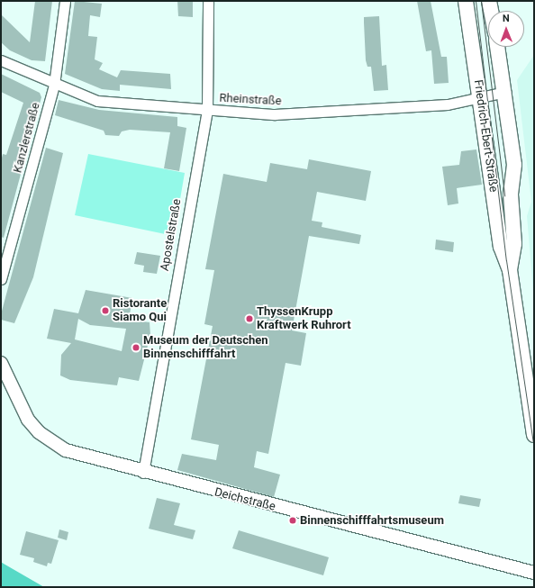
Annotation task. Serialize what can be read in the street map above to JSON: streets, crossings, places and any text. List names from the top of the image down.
{
  "streets": {
    "main road": ["Friedrich-Ebert-Straße"],
    "street": [
      "Rheinstraße",
      "Kanzlerstraße",
      "Apostelstraße",
      "Deichstraße"
    ]
  },
  "crossings": [
    ["Rheinstraße", "Friedrich-Ebert-Straße"],
    ["Rheinstraße", "Kanzlerstraße"],
    ["Rheinstraße", "Apostelstraße"],
    ["Apostelstraße", "Deichstraße"]
  ],
  "places": [
    "Ristorante Siamo Qui",
    "ThyssenKrupp Kraftwerk Ruhrort",
    "Museum der Deutschen Binnenschifffahrt",
    "Binnenschifffahrtsmuseum"
  ],
  "north": "top"
}
